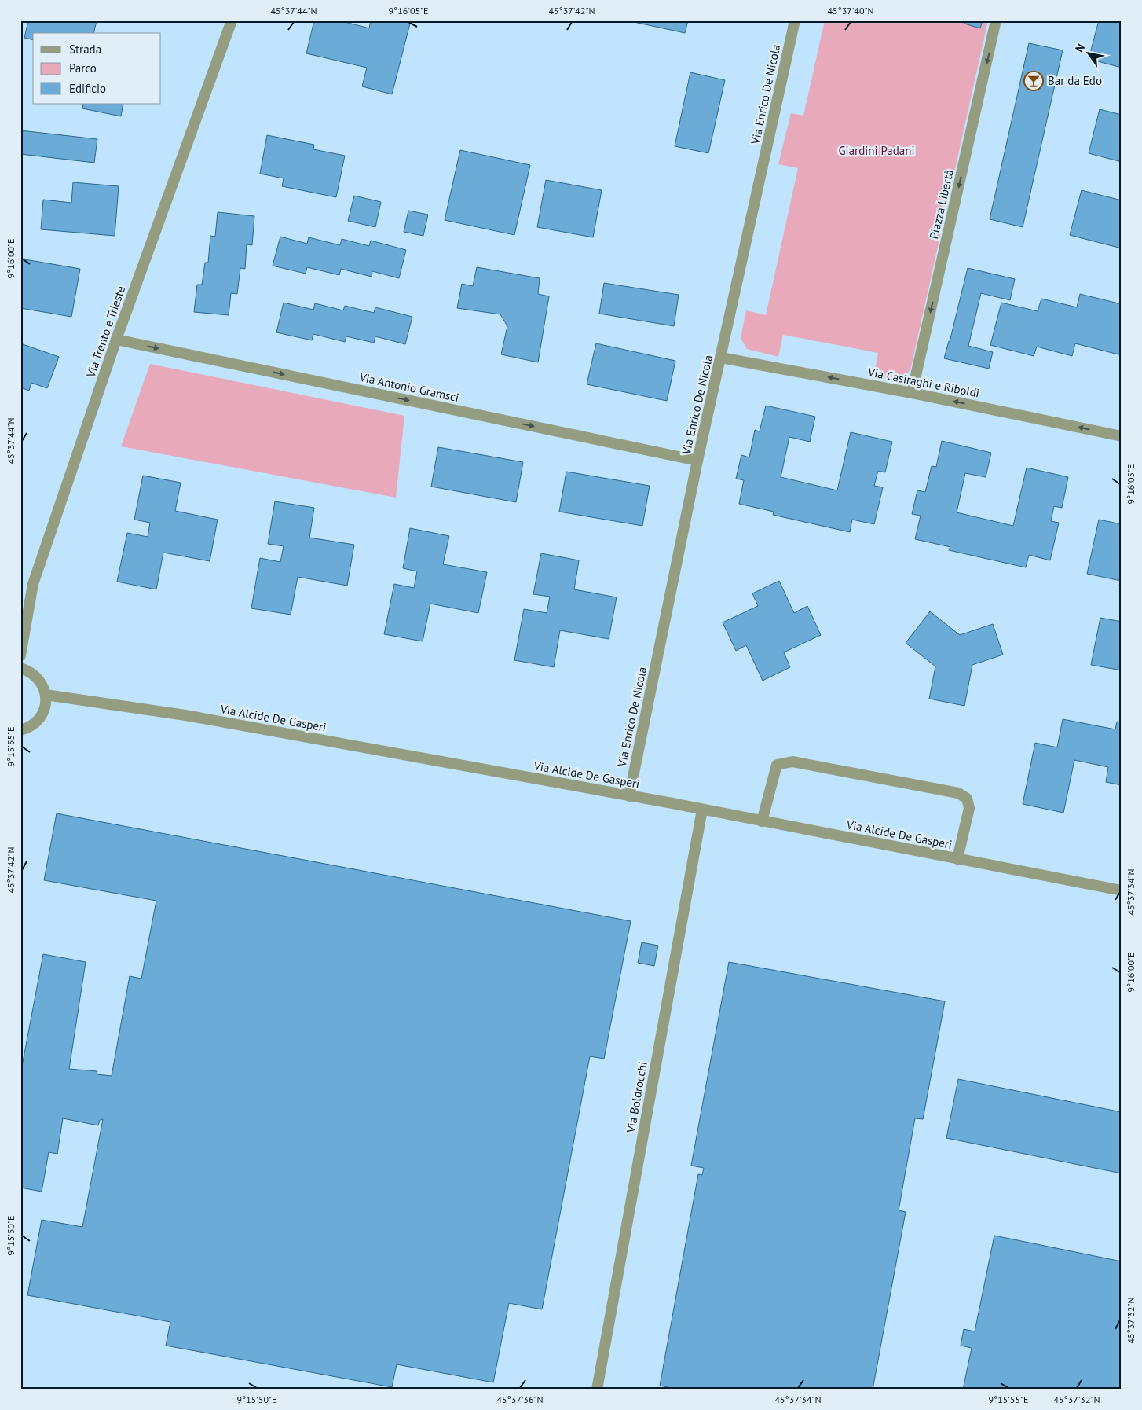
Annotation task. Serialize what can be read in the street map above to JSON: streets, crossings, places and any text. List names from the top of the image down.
{
  "streets": {
    "street": [
      "Via Enrico De Nicola",
      "Piazza Libertà",
      "Via Trento e Trieste",
      "Via Casiraghi e Riboldi",
      "Via Antonio Gramsci",
      "Via Alcide De Gasperi",
      "Via Boldrocchi"
    ]
  },
  "crossings": [
    ["Via Enrico De Nicola", "Via Casiraghi e Riboldi"],
    ["Via Enrico De Nicola", "Via Antonio Gramsci"],
    ["Via Enrico De Nicola", "Via Alcide De Gasperi"],
    ["Piazza Libertà", "Via Casiraghi e Riboldi"],
    ["Via Trento e Trieste", "Via Antonio Gramsci"],
    ["Via Alcide De Gasperi", "Via Boldrocchi"]
  ],
  "one_way": ["Piazza Libertà", "Via Casiraghi e Riboldi", "Via Antonio Gramsci"],
  "parks": ["Giardini Padani"],
  "places": {
    "bar": ["Bar da Edo"]
  },
  "legend": ["Strada", "Parco", "Edificio"],
  "north": "top left",
  "coordinates": [
    "45°37'44\"N",
    "9°16'05\"E",
    "45°37'42\"N",
    "45°37'40\"N",
    "9°16'00\"E",
    "9°15'55\"E",
    "45°37'34\"N",
    "9°15'50\"E",
    "45°37'32\"N",
    "45°37'36\"N"
  ]
}
